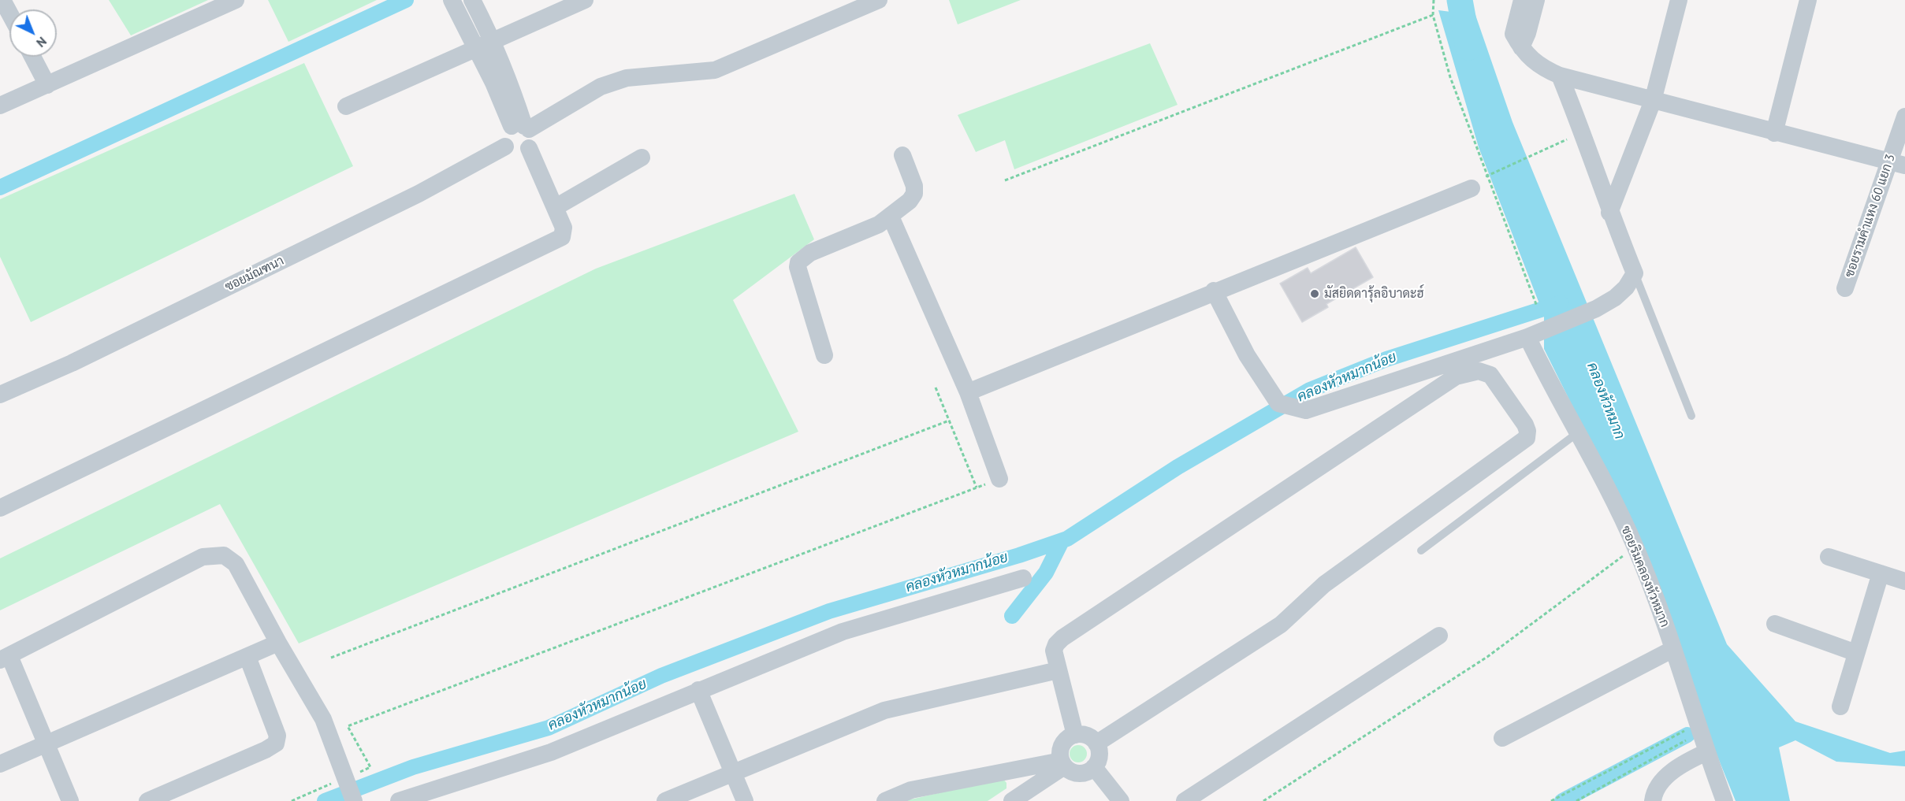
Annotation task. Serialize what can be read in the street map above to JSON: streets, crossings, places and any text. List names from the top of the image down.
{
  "streets": {
    "street": ["ซอยรามคำแหง 60 แยก 3", "ซอยมัณฑนา", "ซอยริมคลองหัวหมาก"]
  },
  "water": ["คลองหัวหมากน้อย", "คลองหัวหมาก"],
  "places": ["มัสยิดดารุ้ลอิบาดะฮ์"],
  "north": "bottom right"
}
